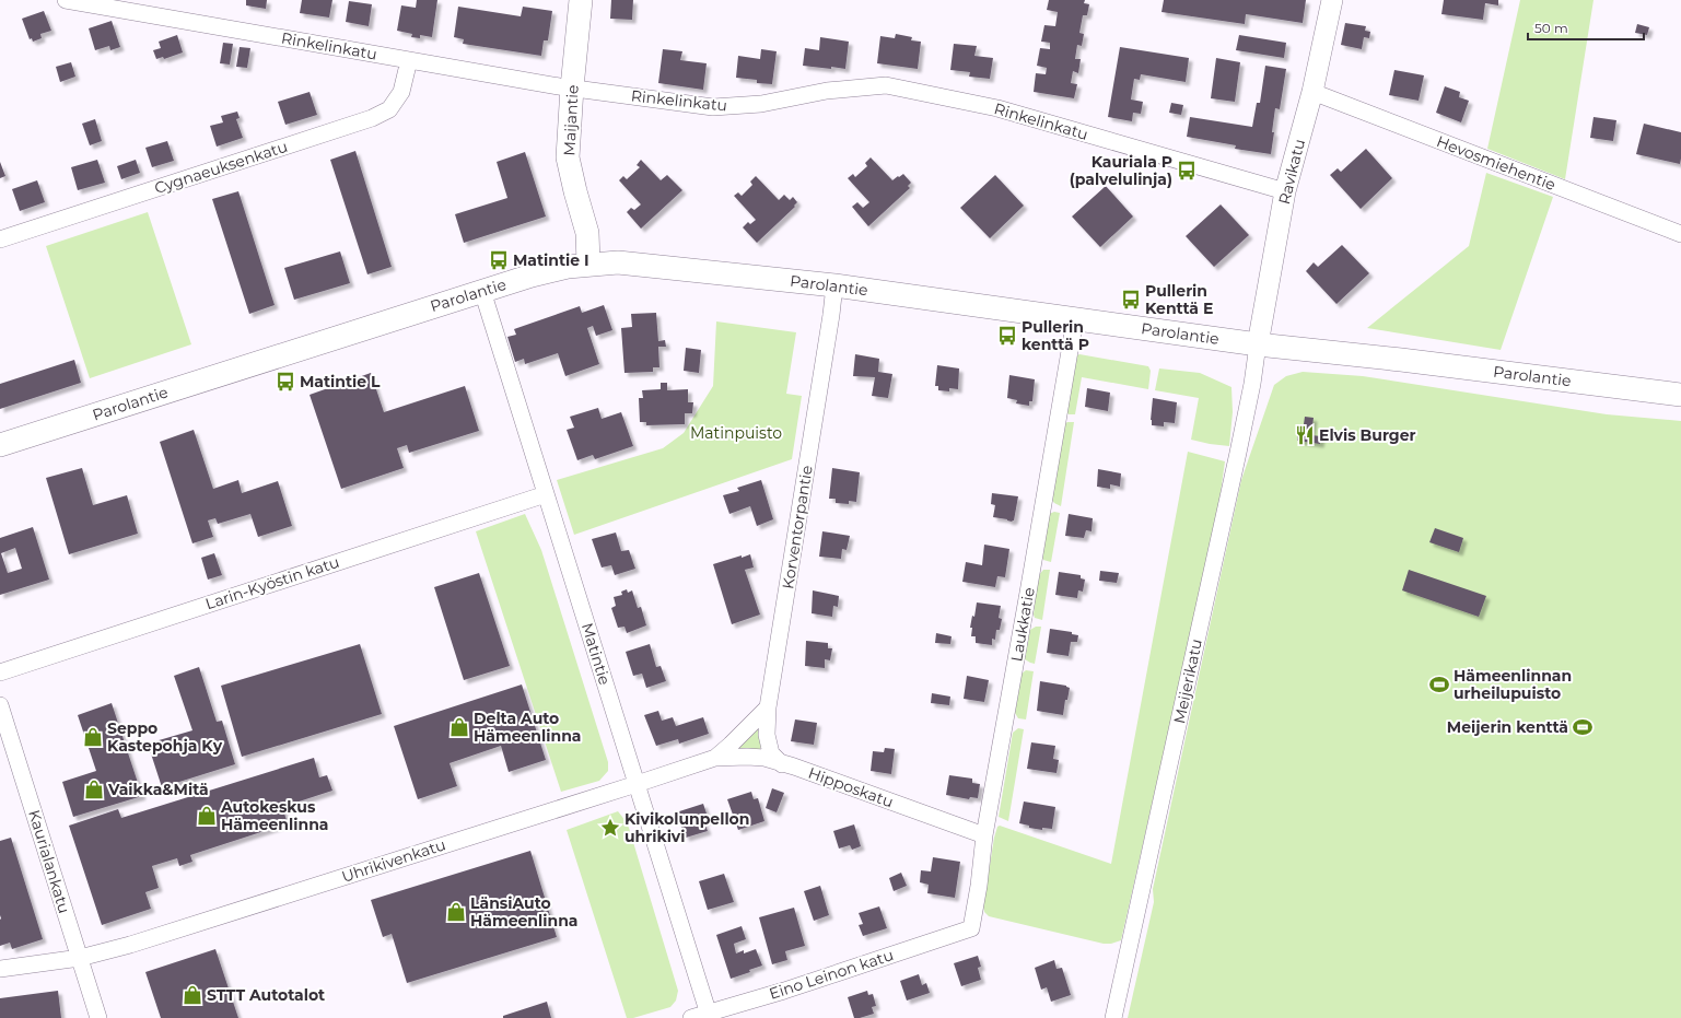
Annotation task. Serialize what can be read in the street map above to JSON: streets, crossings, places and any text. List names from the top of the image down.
{
  "streets": {
    "main road": ["Maijantie", "Parolantie"],
    "street": [
      "Rinkelinkatu",
      "Hevosmiehentie",
      "Cygnaeuksenkatu",
      "Ravikatu",
      "Korventorpantie",
      "Larin-Kyöstin katu",
      "Laukkatie",
      "Matintie",
      "Meijerikatu",
      "Hipposkatu",
      "Uhrikivenkatu",
      "Kaurialankatu",
      "Eino Leinon katu"
    ]
  },
  "crossings": [
    ["Rinkelinkatu", "Maijantie"],
    ["Rinkelinkatu", "Cygnaeuksenkatu"],
    ["Rinkelinkatu", "Ravikatu"],
    ["Maijantie", "Parolantie"],
    ["Hevosmiehentie", "Ravikatu"],
    ["Ravikatu", "Parolantie"],
    ["Ravikatu", "Meijerikatu"],
    ["Parolantie", "Korventorpantie"],
    ["Parolantie", "Laukkatie"],
    ["Parolantie", "Matintie"],
    ["Parolantie", "Meijerikatu"],
    ["Korventorpantie", "Hipposkatu"],
    ["Korventorpantie", "Uhrikivenkatu"],
    ["Larin-Kyöstin katu", "Matintie"],
    ["Laukkatie", "Hipposkatu"],
    ["Laukkatie", "Eino Leinon katu"],
    ["Matintie", "Uhrikivenkatu"],
    ["Matintie", "Eino Leinon katu"],
    ["Hipposkatu", "Uhrikivenkatu"],
    ["Uhrikivenkatu", "Kaurialankatu"]
  ],
  "parks": ["Matinpuisto"],
  "places": {
    "bus stop": [
      "Kauriala P (palvelulinja)",
      "Matintie I",
      "Pullerin Kenttä E",
      "Pullerin kenttä P",
      "Matintie L"
    ],
    "restaurant": ["Elvis Burger"],
    "sports": ["Hämeenlinnan urheilupuisto", "Meijerin kenttä"],
    "shop": [
      "Delta Auto Hämeenlinna",
      "Seppo Kastepohja Ky",
      "Vaikka&Mitä",
      "Autokeskus Hämeenlinna",
      "LänsiAuto Hämeenlinna",
      "STTT Autotalot"
    ],
    "place": ["Kivikolunpellon uhrikivi"]
  },
  "scale_bar": "50 m"
}
